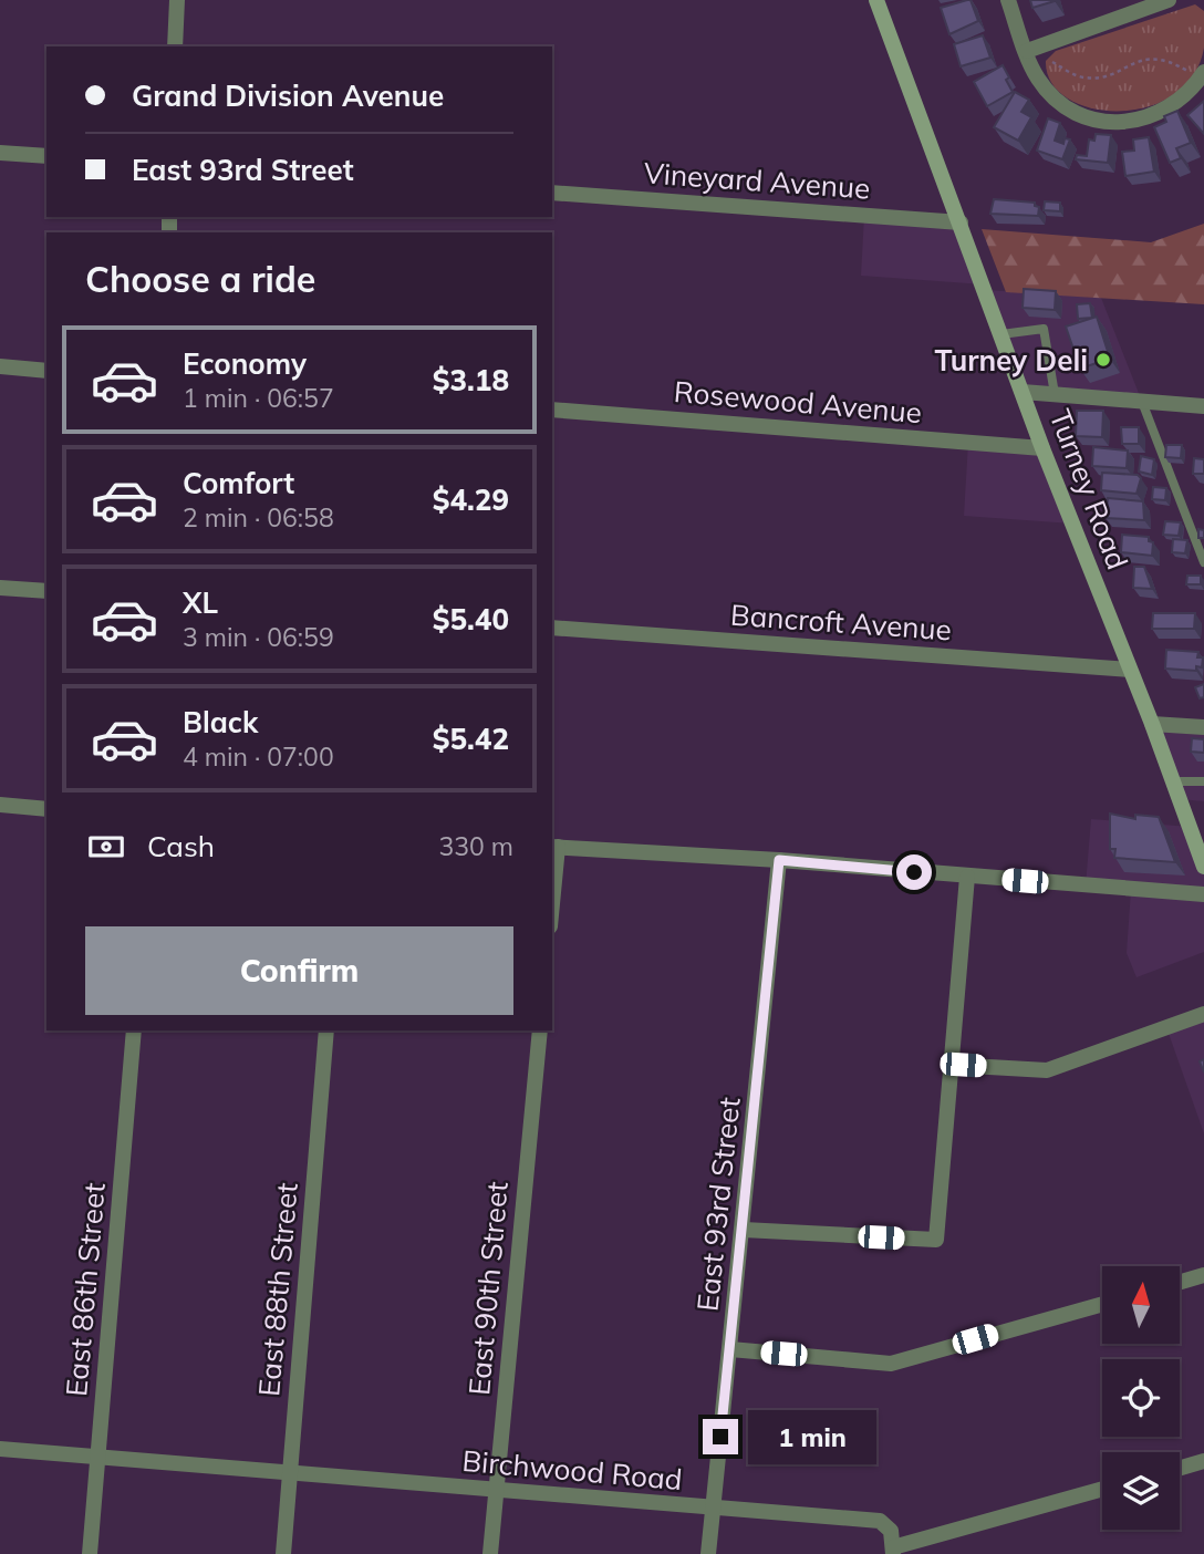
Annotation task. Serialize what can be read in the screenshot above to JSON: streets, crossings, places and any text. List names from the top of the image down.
{
  "streets": {
    "main road": ["Turney Road"],
    "street": [
      "Vineyard Avenue",
      "Rosewood Avenue",
      "Bancroft Avenue",
      "East 93rd Street",
      "East 90th Street",
      "East 86th Street",
      "East 88th Street",
      "Birchwood Road"
    ]
  },
  "crossings": [
    ["Vineyard Avenue", "Turney Road"],
    ["Rosewood Avenue", "Turney Road"],
    ["Turney Road", "Bancroft Avenue"],
    ["East 93rd Street", "Birchwood Road"],
    ["East 90th Street", "Birchwood Road"],
    ["East 86th Street", "Birchwood Road"],
    ["East 88th Street", "Birchwood Road"]
  ],
  "places": ["Turney Deli"],
  "north": "top",
  "page": {
    "banner": ["Grand Division Avenue", "East 93rd Street"],
    "heading": "Choose a ride",
    "list": [
      {
        "name": "Economy",
        "note": "1 min · 06:57",
        "value": "$3.18"
      },
      {
        "name": "Comfort",
        "note": "2 min · 06:58",
        "value": "$4.29"
      },
      {
        "name": "XL",
        "note": "3 min · 06:59",
        "value": "$5.40"
      },
      {
        "name": "Black",
        "note": "4 min · 07:00",
        "value": "$5.42"
      }
    ],
    "pay": ["Cash", "330 m"],
    "buttons": "Confirm",
    "bubble": "1 min"
  }
}
